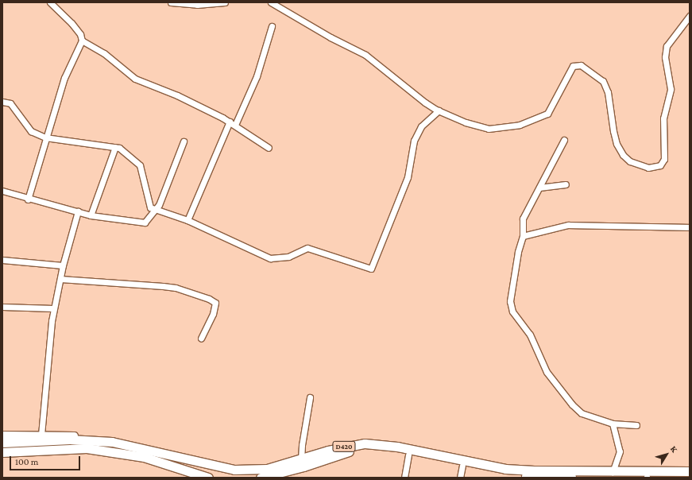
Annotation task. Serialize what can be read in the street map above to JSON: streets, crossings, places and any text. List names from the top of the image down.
{
  "streets": {
    "highway": ["D420"]
  },
  "scale_bar": "100 m",
  "north": "top right"
}
